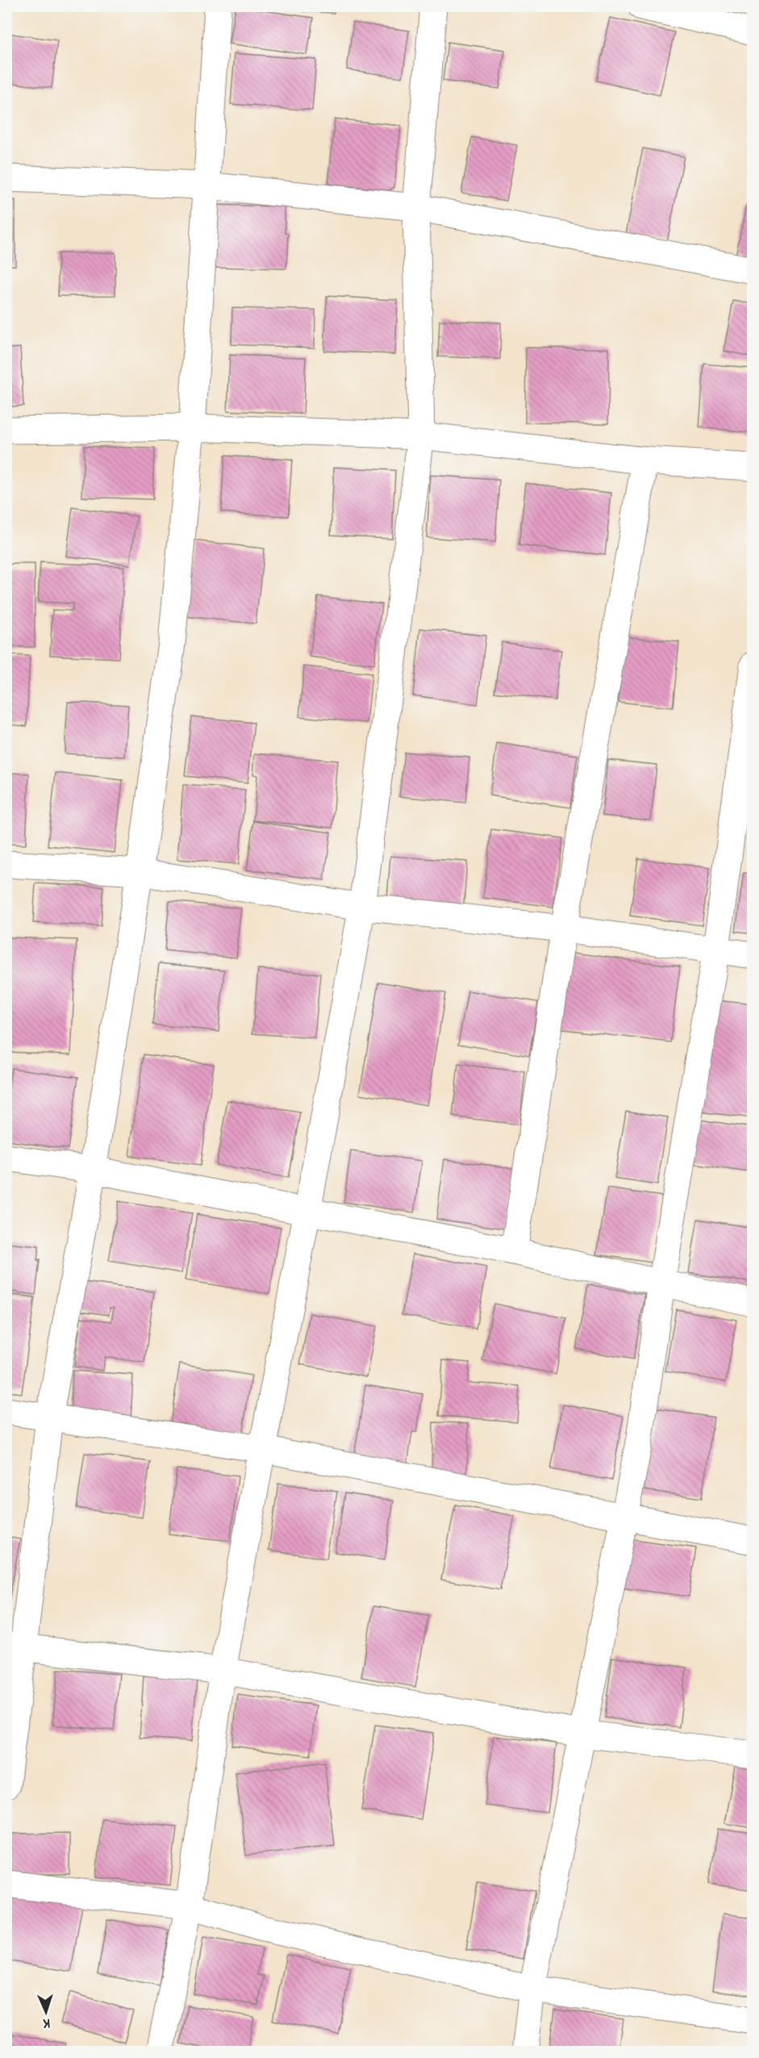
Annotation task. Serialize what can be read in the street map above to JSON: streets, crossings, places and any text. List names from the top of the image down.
{
  "north": "bottom"
}
